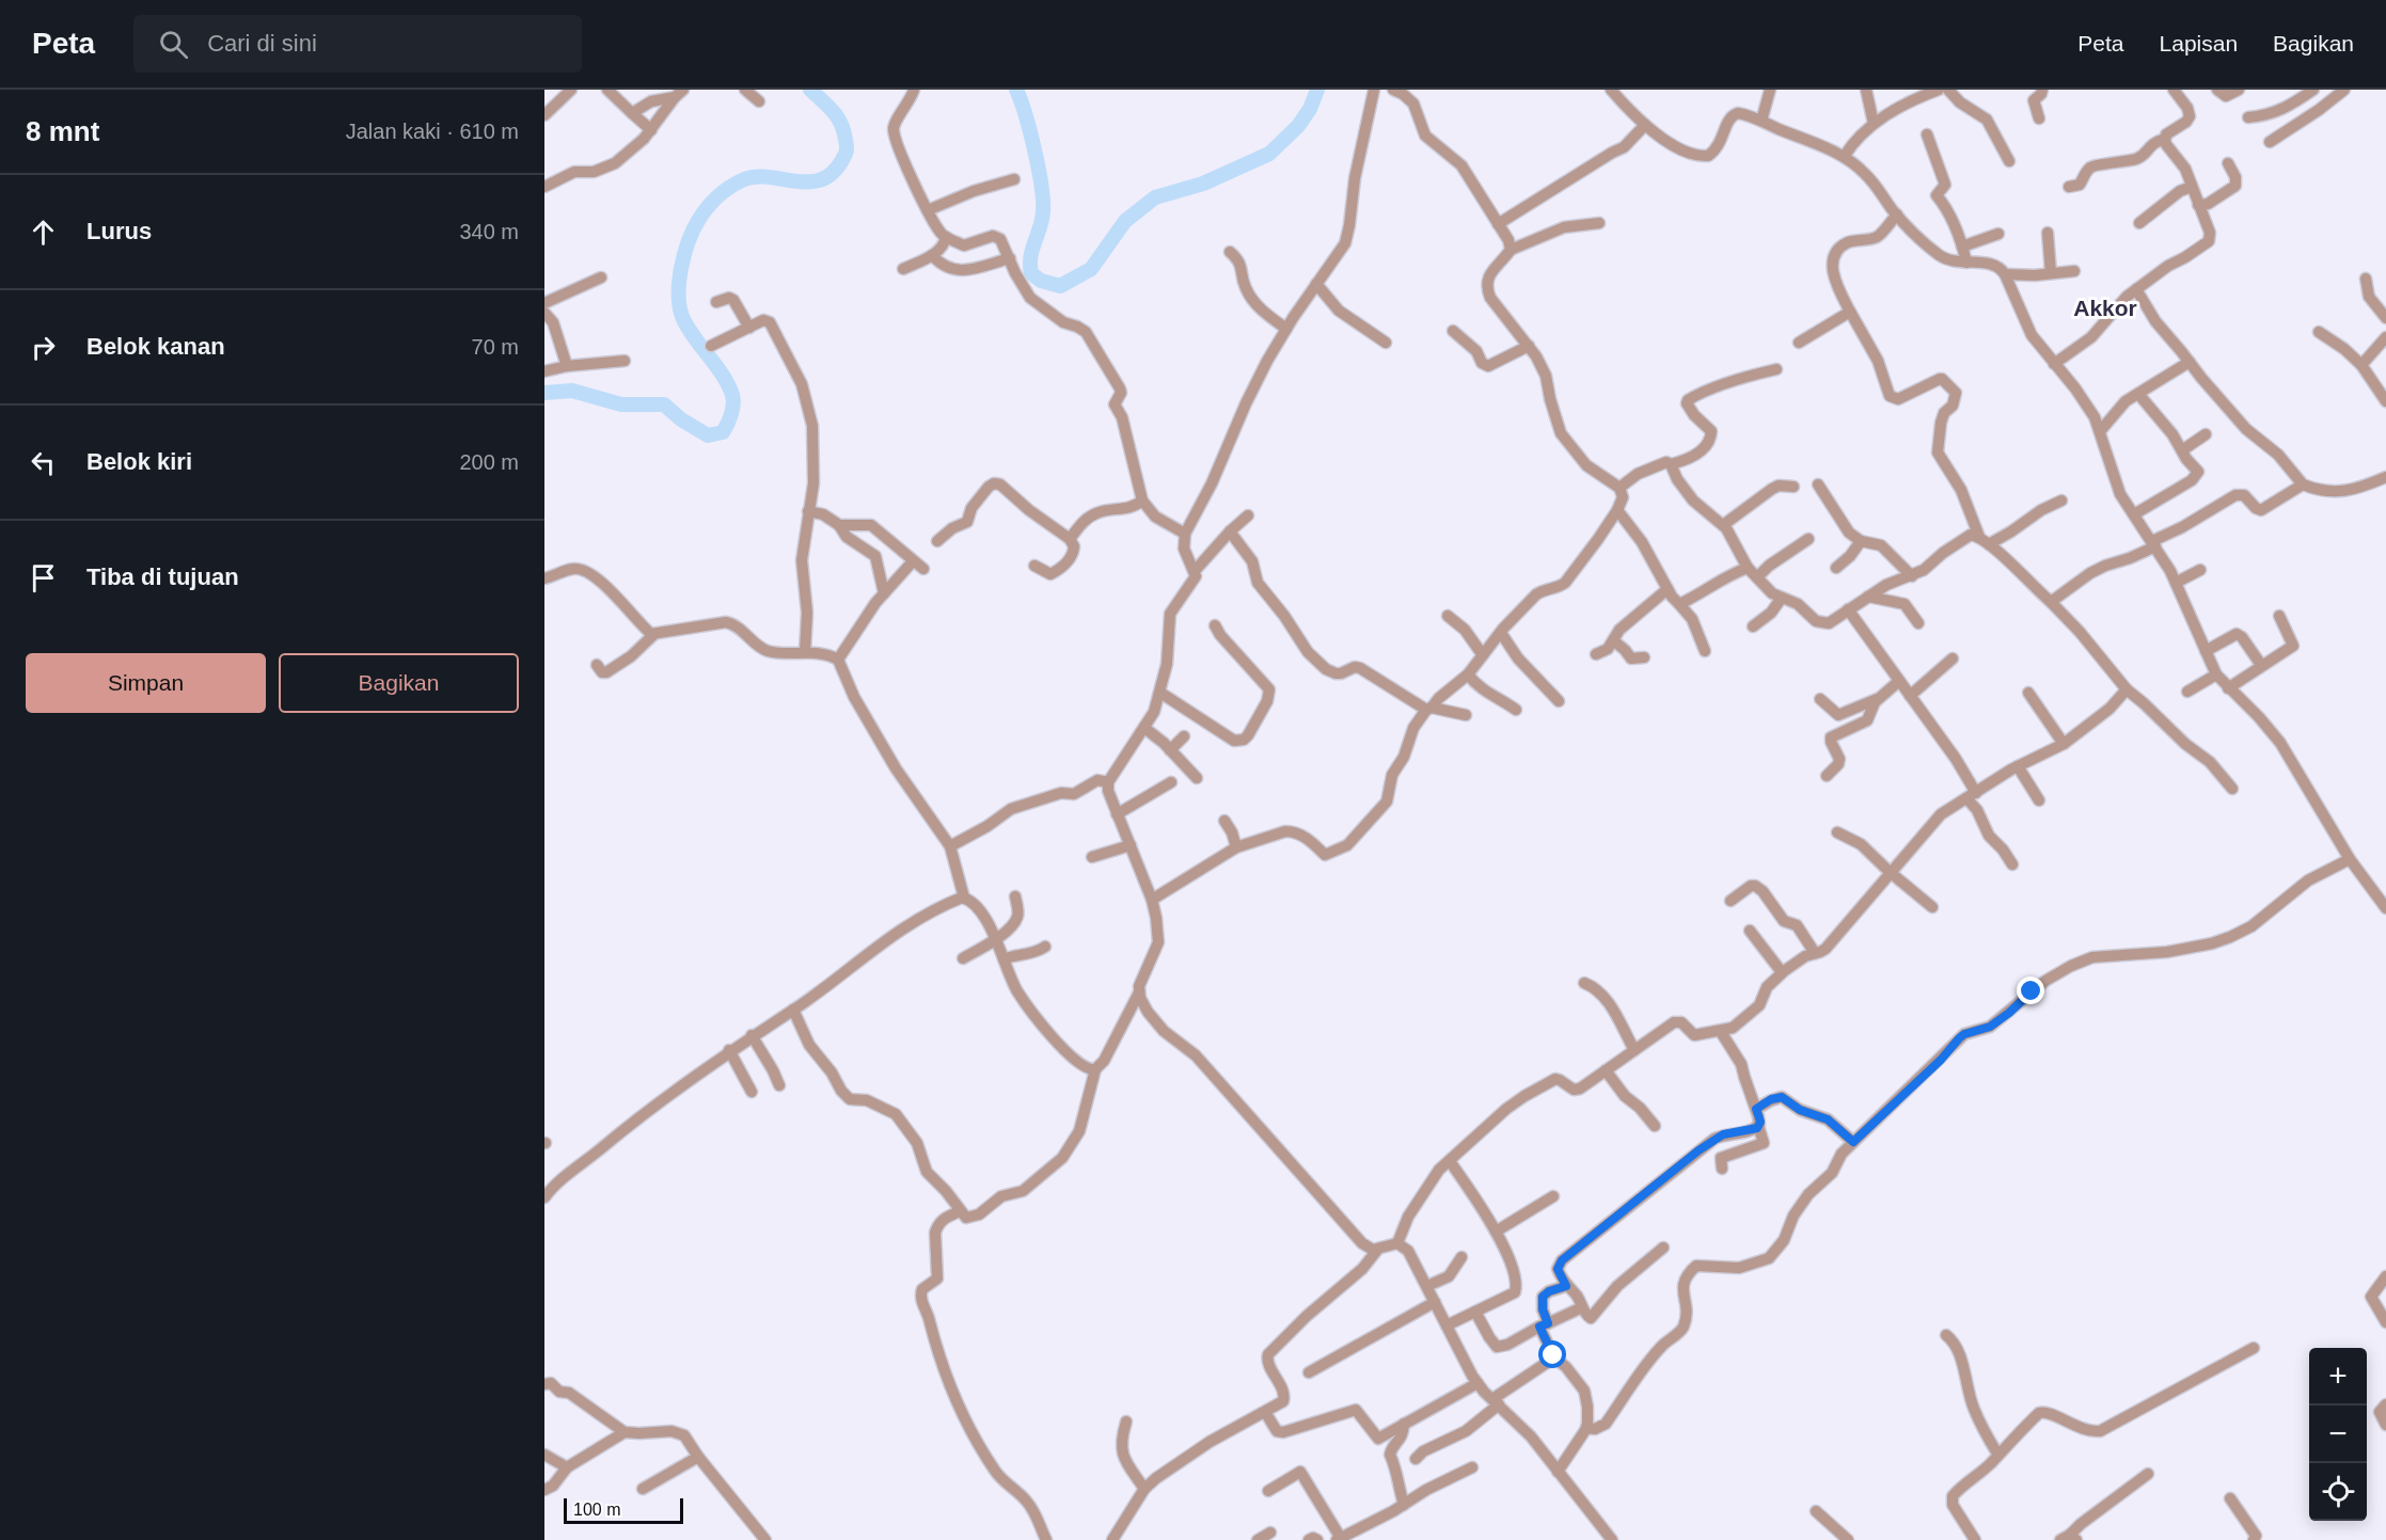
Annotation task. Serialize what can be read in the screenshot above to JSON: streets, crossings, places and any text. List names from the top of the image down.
{
  "districts": ["Akkor"],
  "scale_bar": "100 m",
  "page": {
    "header": "Peta",
    "search": "Cari di sini",
    "nav": ["Peta", "Lapisan", "Bagikan"],
    "heading": ["8 mnt", "Jalan kaki · 610 m"],
    "list": [
      ["Lurus", "340 m"],
      ["Belok kanan", "70 m"],
      ["Belok kiri", "200 m"],
      "Tiba di tujuan"
    ],
    "buttons": ["Simpan", "Bagikan"],
    "map_buttons": ["+", "−"],
    "scale": "100 m"
  }
}
